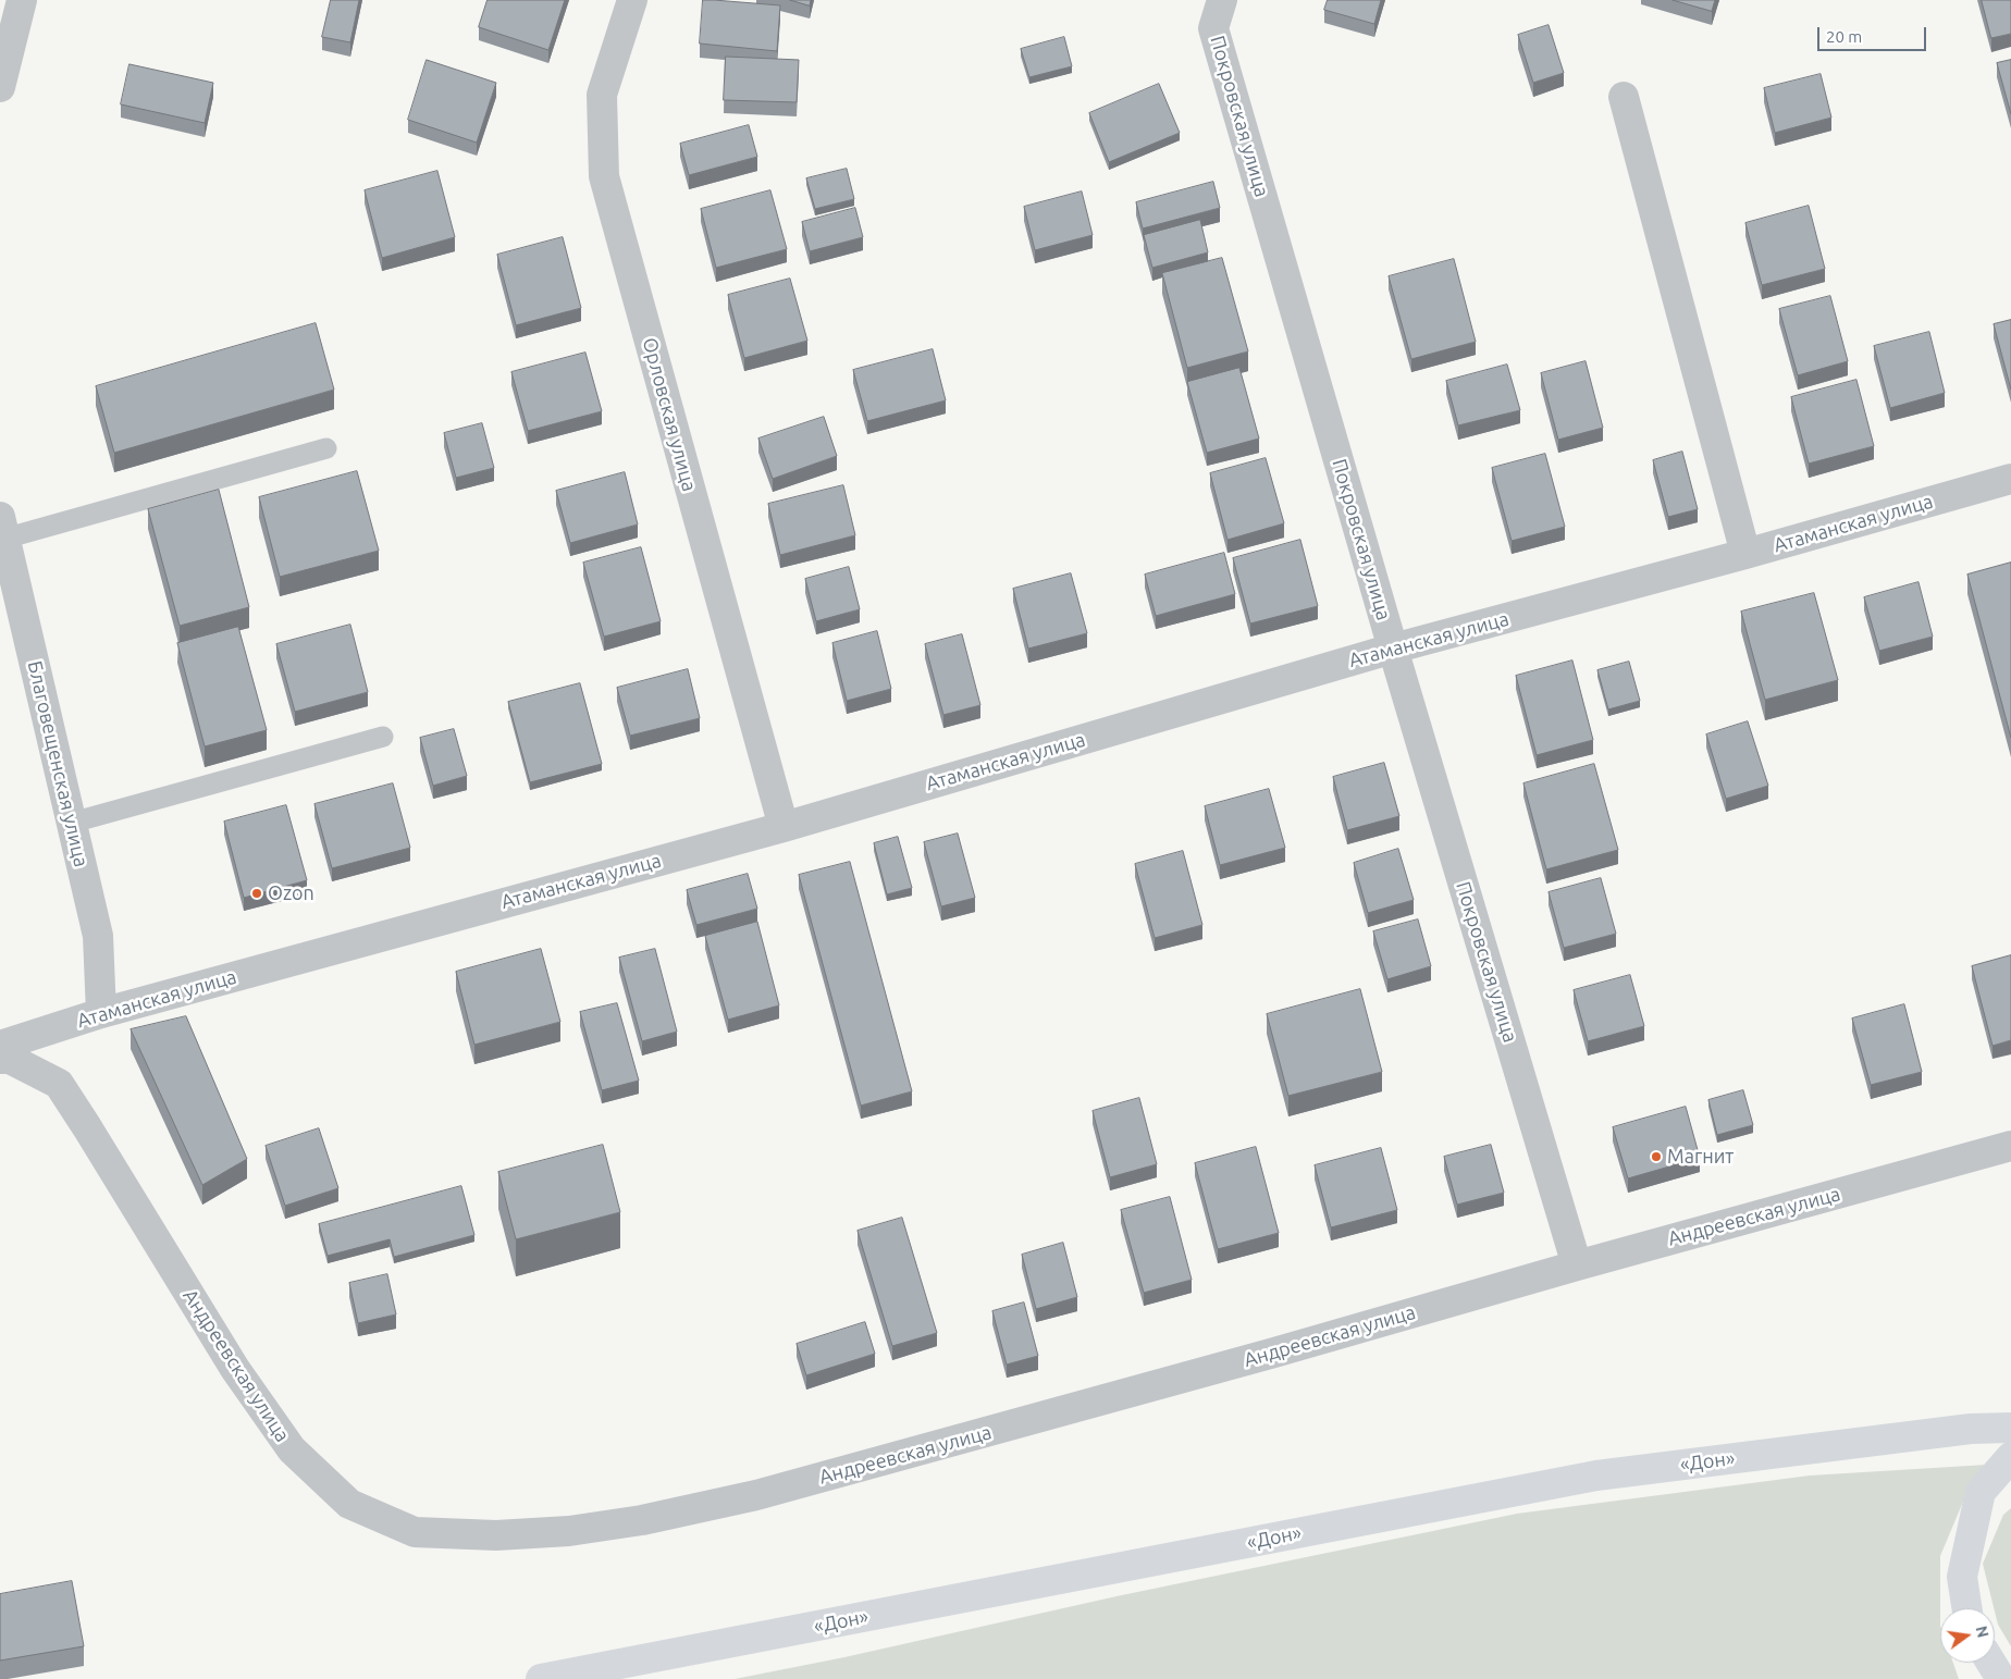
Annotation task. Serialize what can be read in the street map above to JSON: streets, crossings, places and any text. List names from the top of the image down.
{
  "streets": {
    "highway": ["«Дон»"],
    "street": [
      "Покровская улица",
      "Орловская улица",
      "Атаманская улица",
      "Благовещенская улица",
      "Андреевская улица"
    ]
  },
  "crossings": [
    ["Покровская улица", "Атаманская улица"],
    ["Покровская улица", "Андреевская улица"],
    ["Орловская улица", "Атаманская улица"],
    ["Атаманская улица", "Благовещенская улица"]
  ],
  "places": ["Ozon", "Магнит"],
  "scale_bar": "20 m",
  "north": "right"
}
